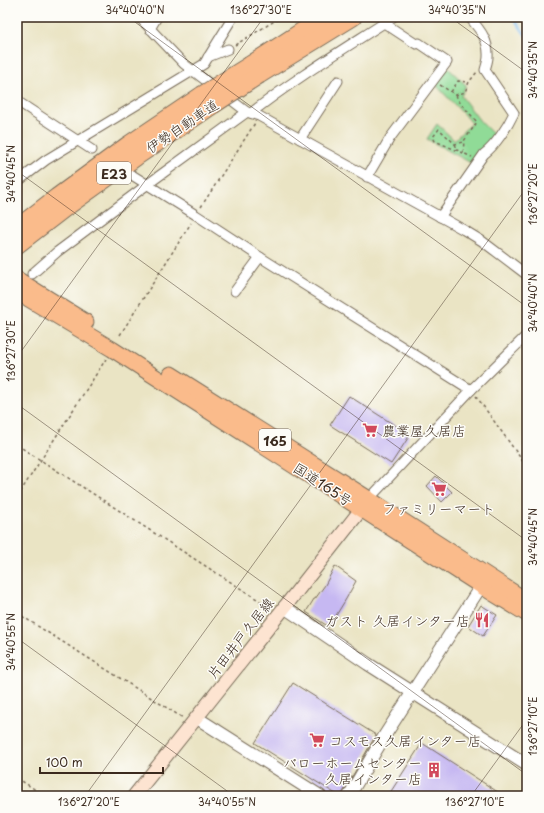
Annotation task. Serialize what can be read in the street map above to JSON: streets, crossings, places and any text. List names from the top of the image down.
{
  "streets": {
    "highway": [
      "伊勢自動車道",
      "E23",
      "165",
      "国道165号"
    ],
    "main road": ["片田井戸久居線"]
  },
  "crossings": [
    ["国道165号", "片田井戸久居線"]
  ],
  "places": {
    "supermarket": ["農業屋久居店", "ファミリーマート", "コスモス久居インター店"],
    "restaurant": ["ガスト 久居インター店"],
    "building": ["バローホームセンター 久居インター店"]
  },
  "scale_bar": "100 m",
  "coordinates": [
    "34°40'40\"N",
    "136°27'30\"E",
    "34°40'35\"N",
    "34°40'45\"N",
    "136°27'20\"E",
    "34°40'55\"N",
    "136°27'10\"E"
  ]
}
